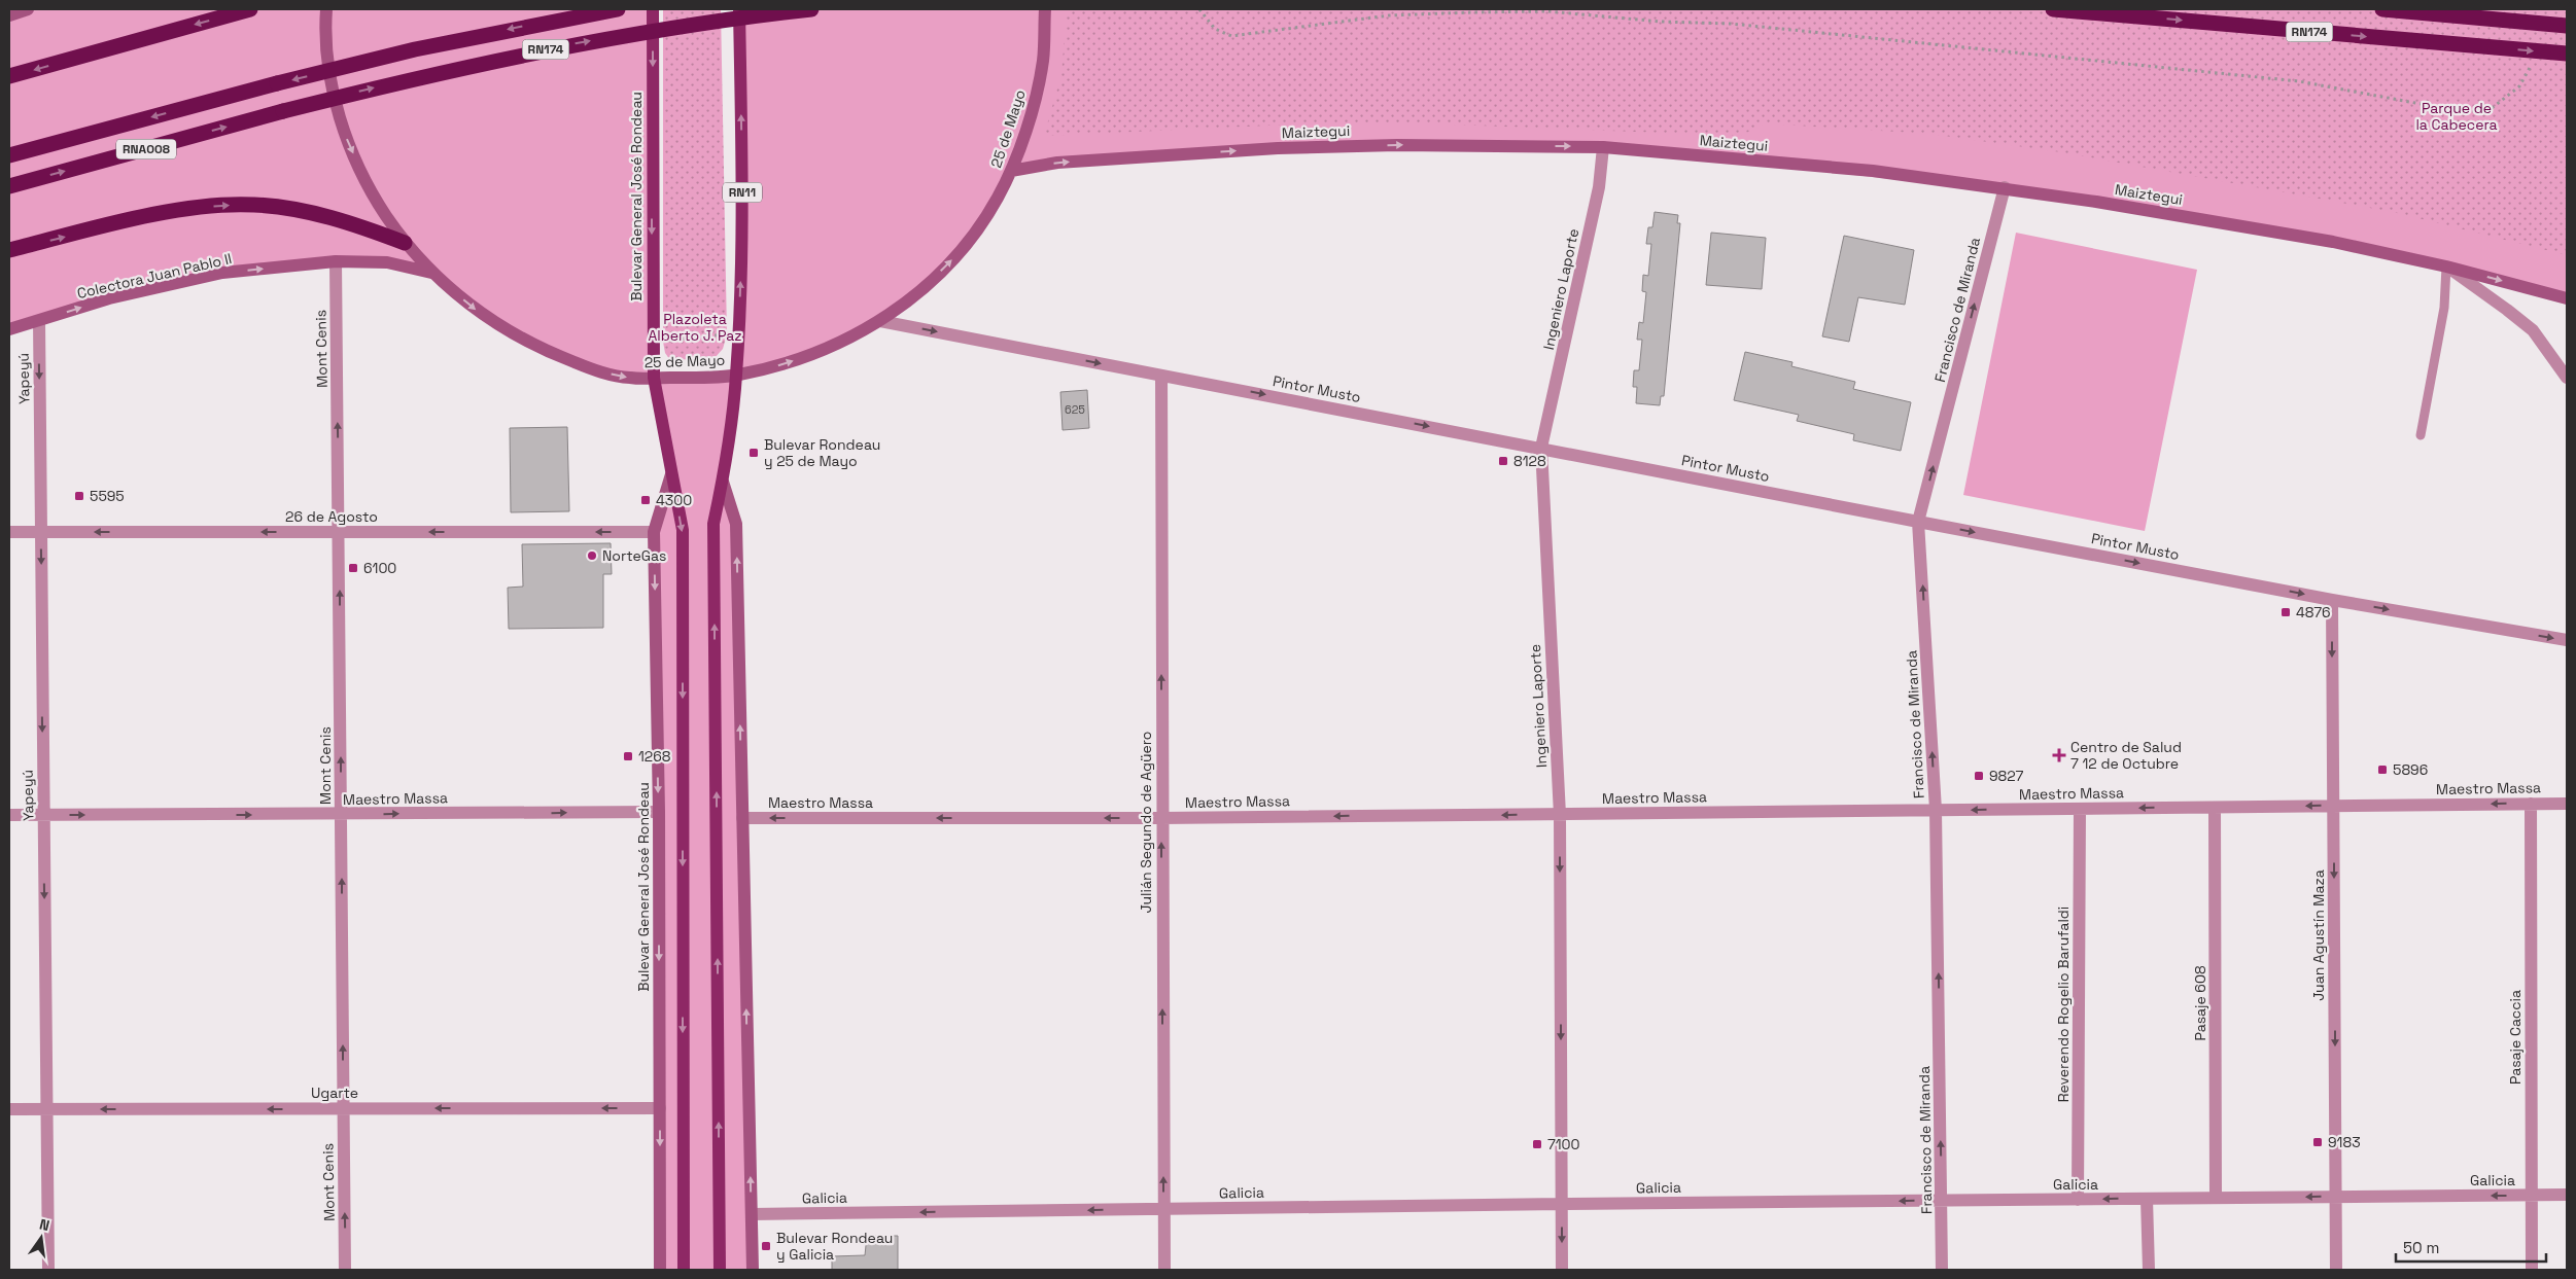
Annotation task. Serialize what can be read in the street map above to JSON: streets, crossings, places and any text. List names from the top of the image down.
{
  "streets": {
    "highway": ["RN174", "RNA008"],
    "main road": [
      "25 de Mayo",
      "Maiztegui",
      "RN11",
      "Bulevar General José Rondeau",
      "Colectora Juan Pablo II"
    ],
    "street": [
      "Ingeniero Laporte",
      "Francisco de Miranda",
      "Mont Cenis",
      "Yapeyú",
      "Pintor Musto",
      "26 de Agosto",
      "Maestro Massa",
      "Julián Segundo de Agüero",
      "Juan Agustín Maza",
      "Pasaje 608",
      "Reverendo Rogelio Barufaldi",
      "Pasaje Caccia",
      "Ugarte",
      "Galicia"
    ]
  },
  "crossings": [
    ["RN174", "RNA008"],
    ["25 de Mayo", "Maiztegui"],
    ["25 de Mayo", "RN11"],
    ["25 de Mayo", "Bulevar General José Rondeau"],
    ["25 de Mayo", "Colectora Juan Pablo II"],
    ["25 de Mayo", "Pintor Musto"],
    ["Maiztegui", "Ingeniero Laporte"],
    ["Maiztegui", "Francisco de Miranda"],
    ["Bulevar General José Rondeau", "26 de Agosto"],
    ["Bulevar General José Rondeau", "Maestro Massa"],
    ["Bulevar General José Rondeau", "Ugarte"],
    ["Colectora Juan Pablo II", "Mont Cenis"],
    ["Colectora Juan Pablo II", "Yapeyú"],
    ["Ingeniero Laporte", "Pintor Musto"],
    ["Ingeniero Laporte", "Maestro Massa"],
    ["Ingeniero Laporte", "Galicia"],
    ["Francisco de Miranda", "Pintor Musto"],
    ["Francisco de Miranda", "Maestro Massa"],
    ["Francisco de Miranda", "Galicia"],
    ["Mont Cenis", "26 de Agosto"],
    ["Mont Cenis", "Maestro Massa"],
    ["Mont Cenis", "Ugarte"],
    ["Yapeyú", "26 de Agosto"],
    ["Yapeyú", "Maestro Massa"],
    ["Yapeyú", "Ugarte"],
    ["Pintor Musto", "Julián Segundo de Agüero"],
    ["Pintor Musto", "Juan Agustín Maza"],
    ["Maestro Massa", "Julián Segundo de Agüero"],
    ["Maestro Massa", "Juan Agustín Maza"],
    ["Maestro Massa", "Pasaje 608"],
    ["Maestro Massa", "Reverendo Rogelio Barufaldi"],
    ["Maestro Massa", "Pasaje Caccia"],
    ["Julián Segundo de Agüero", "Galicia"],
    ["Juan Agustín Maza", "Galicia"],
    ["Pasaje 608", "Galicia"],
    ["Reverendo Rogelio Barufaldi", "Galicia"],
    ["Pasaje Caccia", "Galicia"]
  ],
  "one_way": [
    "Maiztegui",
    "Colectora Juan Pablo II",
    "Ingeniero Laporte",
    "Francisco de Miranda",
    "Mont Cenis",
    "Yapeyú",
    "Pintor Musto",
    "26 de Agosto",
    "Julián Segundo de Agüero",
    "Juan Agustín Maza",
    "Ugarte",
    "Galicia"
  ],
  "parks": ["Parque de la Cabecera", "Plazoleta Alberto J. Paz"],
  "places": {
    "transit": [
      "Bulevar Rondeau y 25 de Mayo",
      "8128",
      "5595",
      "4300",
      "6100",
      "4876",
      "1268",
      "5896",
      "9827",
      "9183",
      "7100",
      "Bulevar Rondeau y Galicia"
    ],
    "other": ["NorteGas"],
    "health": ["Centro de Salud 7 12 de Octubre"]
  },
  "house_numbers": ["625"],
  "scale_bar": "50 m",
  "north": "top"
}
